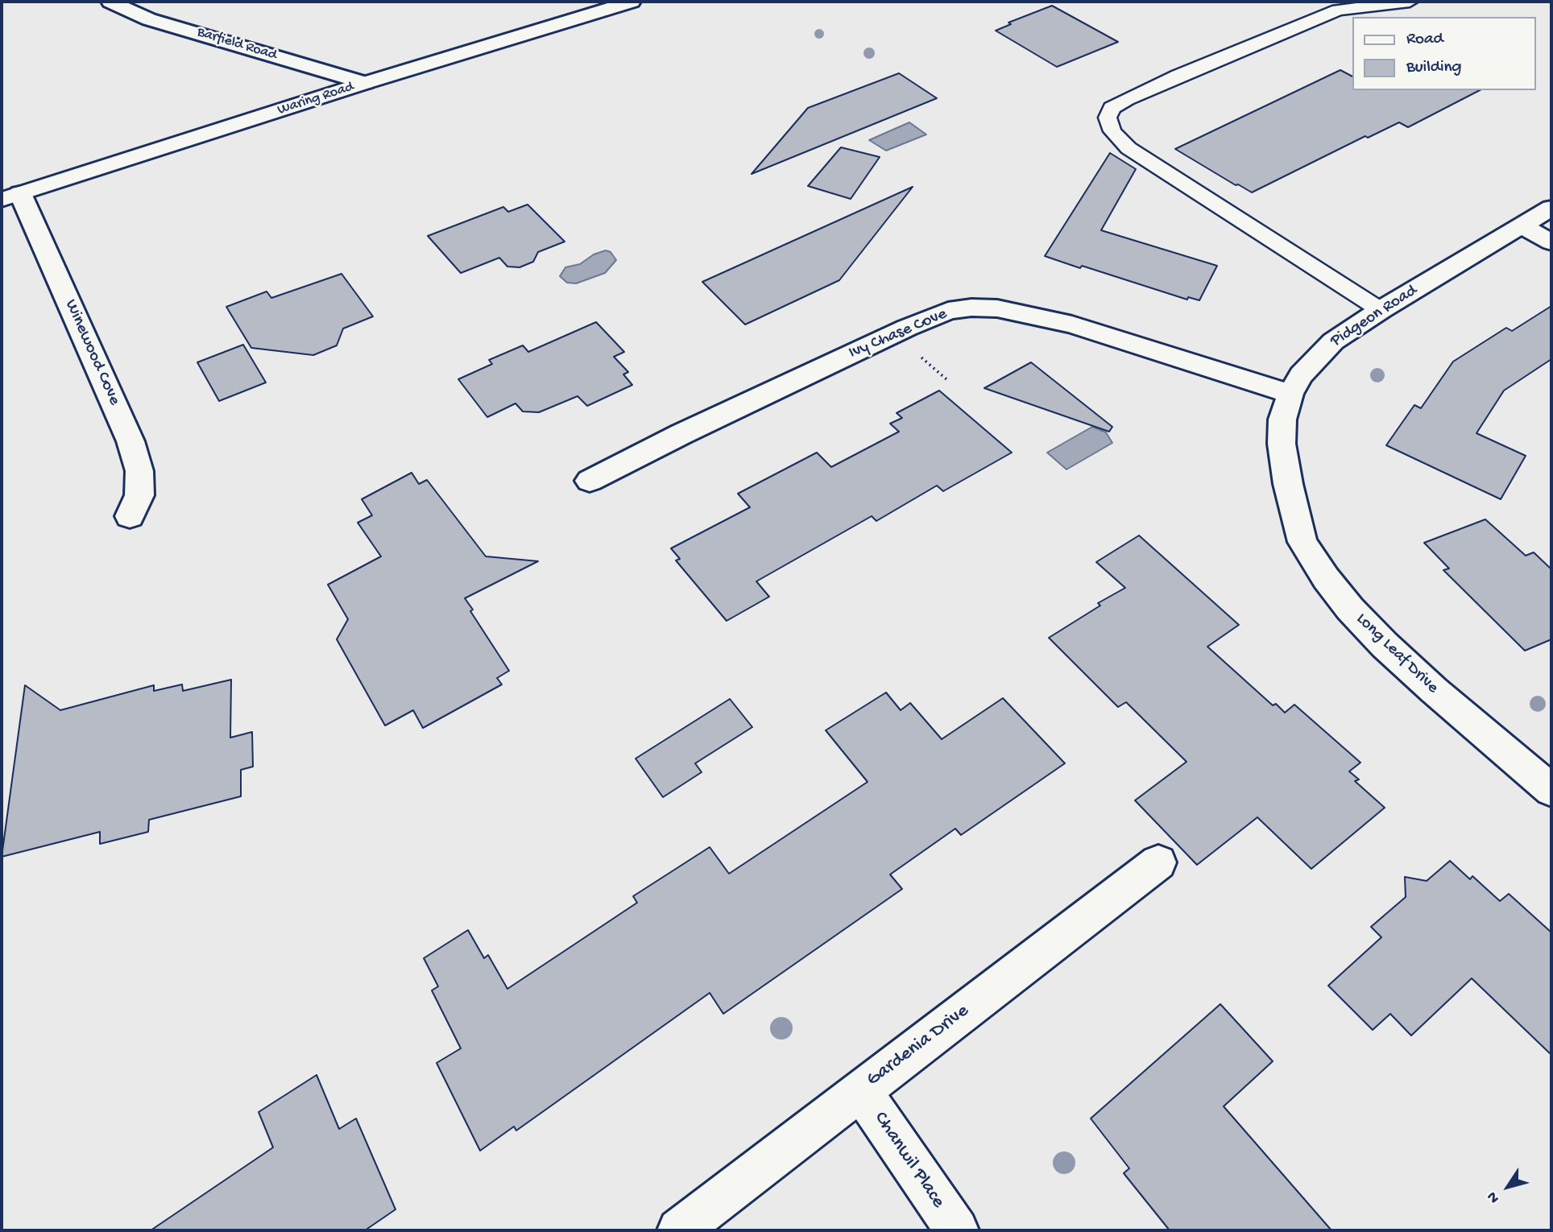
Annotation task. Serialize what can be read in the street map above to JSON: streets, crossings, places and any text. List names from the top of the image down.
{
  "streets": {
    "street": [
      "Barfield Road",
      "Waring Road",
      "Pidgeon Road",
      "Ivy Chase Cove",
      "Winewood Cove",
      "Long Leaf Drive",
      "Gardenia Drive",
      "Chanwil Place"
    ]
  },
  "crossings": [
    ["Barfield Road", "Waring Road"],
    ["Waring Road", "Winewood Cove"],
    ["Pidgeon Road", "Ivy Chase Cove"],
    ["Pidgeon Road", "Long Leaf Drive"],
    ["Gardenia Drive", "Chanwil Place"]
  ],
  "legend": ["Road", "Building"],
  "north": "bottom left"
}
